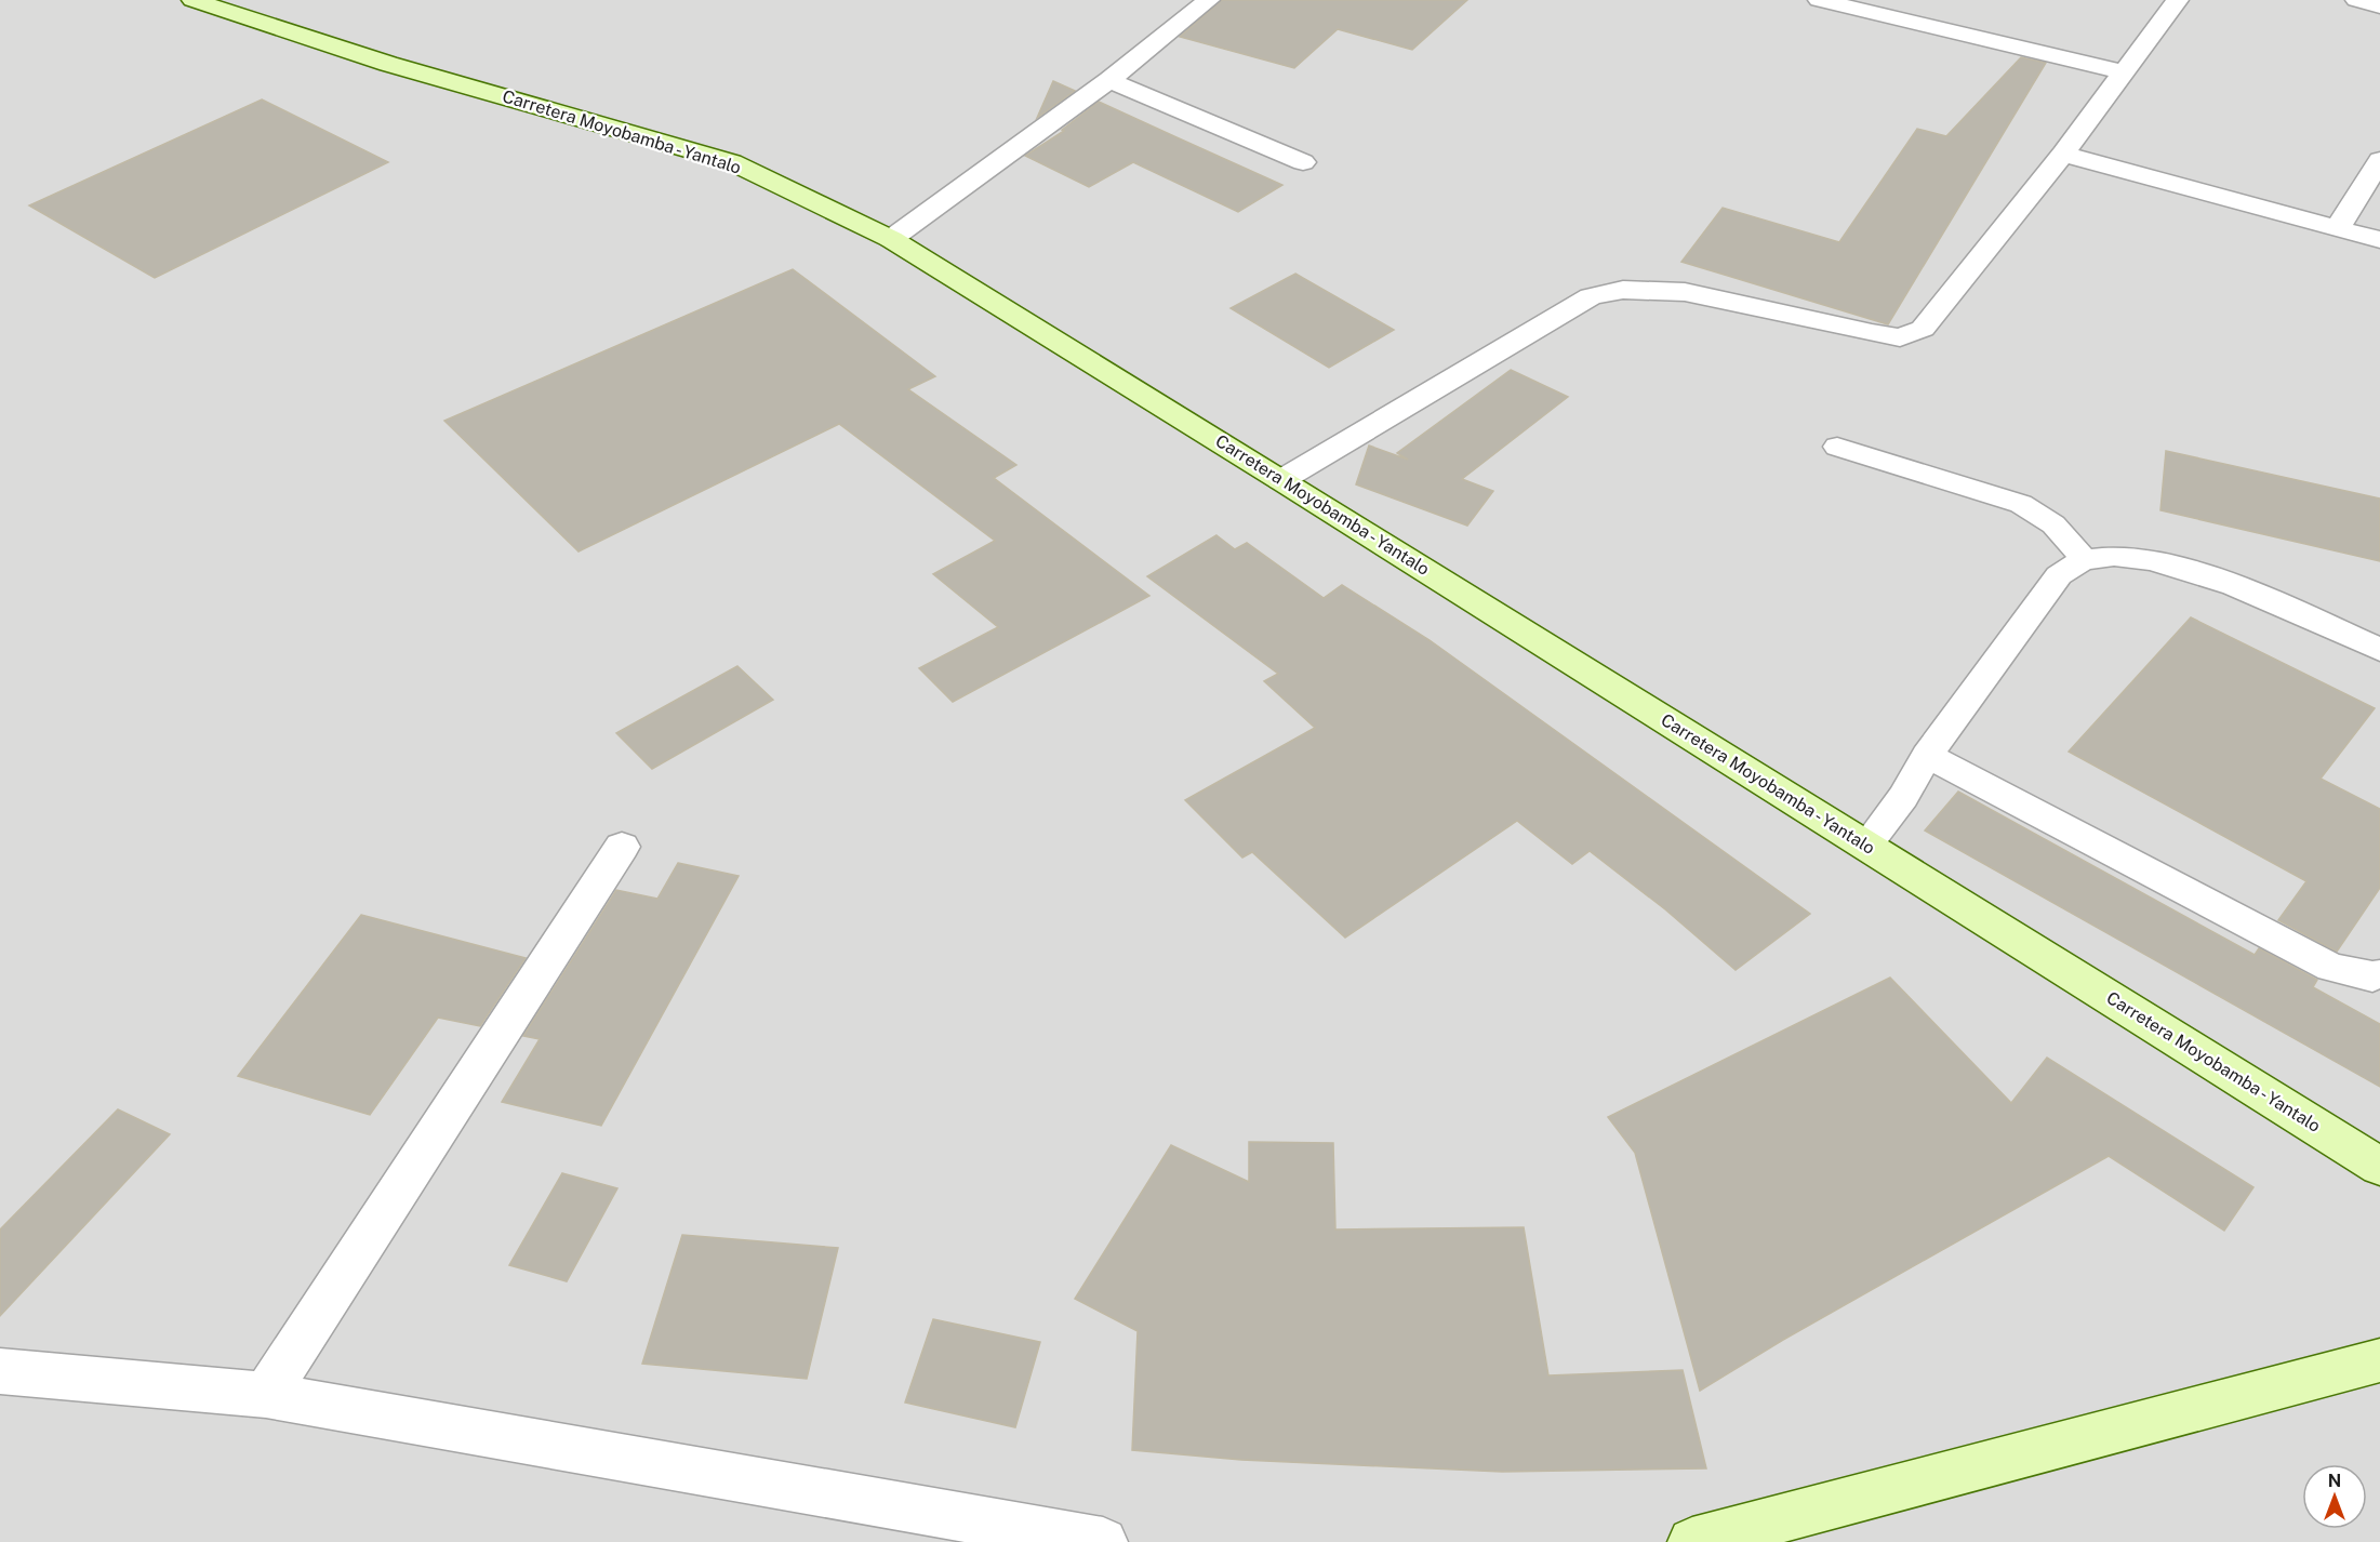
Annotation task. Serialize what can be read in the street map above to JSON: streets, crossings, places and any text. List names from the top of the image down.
{
  "streets": {
    "main road": ["Carretera Moyobamba - Yantalo"]
  },
  "north": "top"
}
